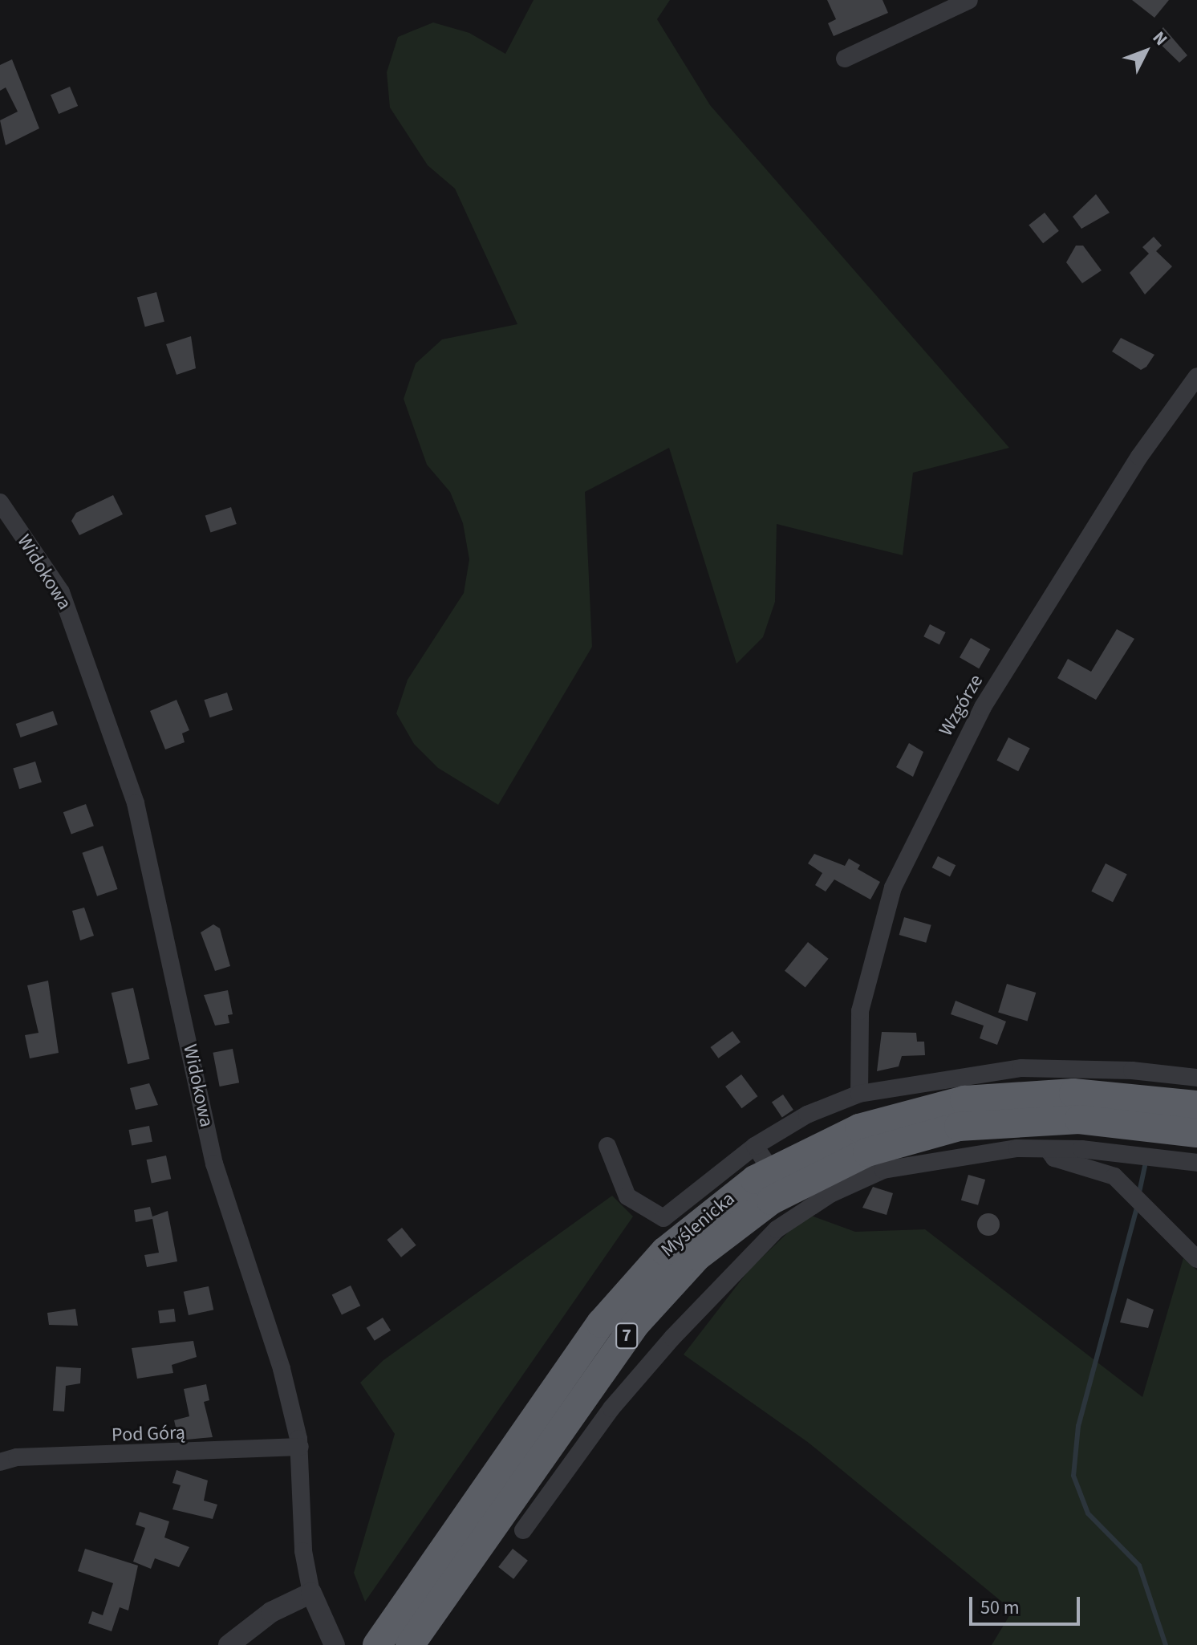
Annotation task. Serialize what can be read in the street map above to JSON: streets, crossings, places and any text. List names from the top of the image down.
{
  "streets": {
    "highway": ["Myślenicka", "7"],
    "street": ["Widokowa", "Wzgórze", "Pod Górą"]
  },
  "crossings": [
    ["Widokowa", "Pod Górą"]
  ],
  "scale_bar": "50 m",
  "north": "top right"
}
